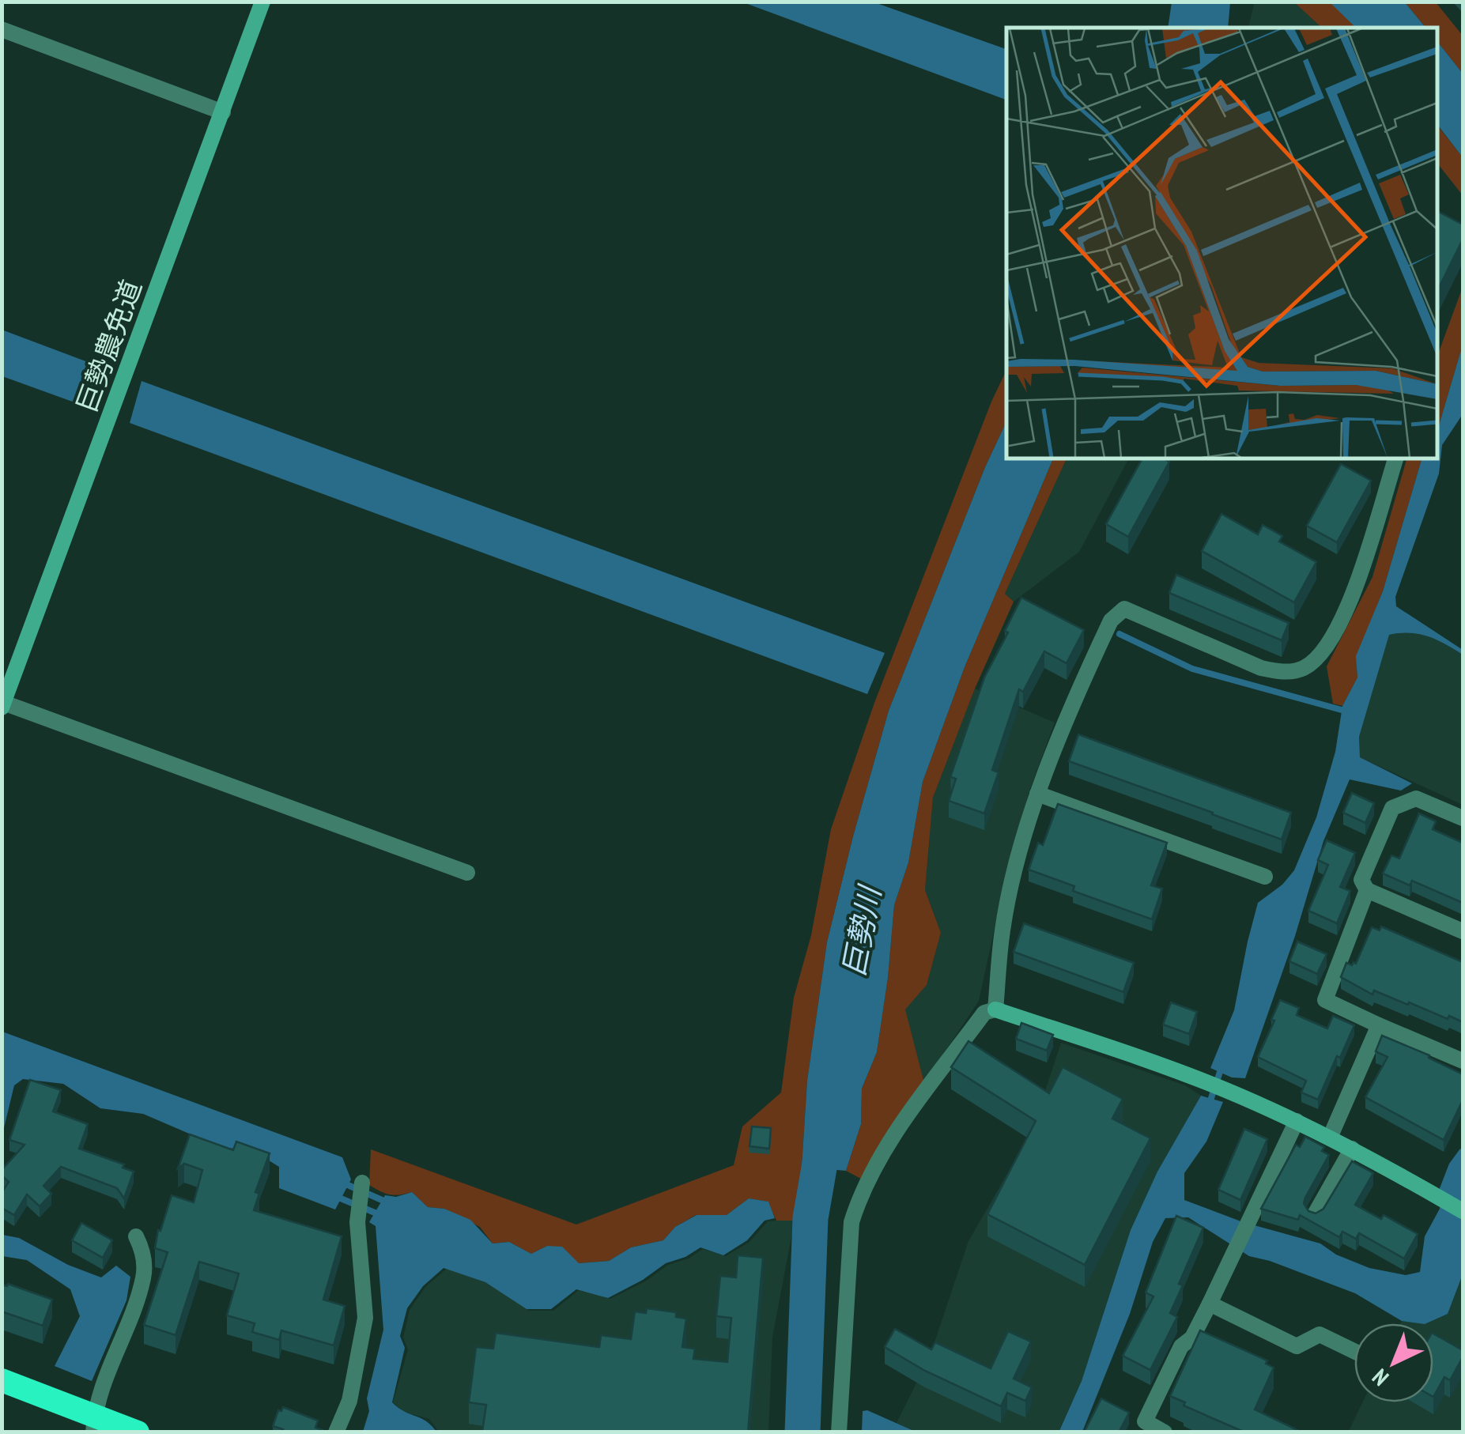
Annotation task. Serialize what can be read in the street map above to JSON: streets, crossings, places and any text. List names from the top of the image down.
{
  "streets": {
    "street": ["巨勢農免道"]
  },
  "water": ["巨勢川"],
  "north": "bottom left"
}
